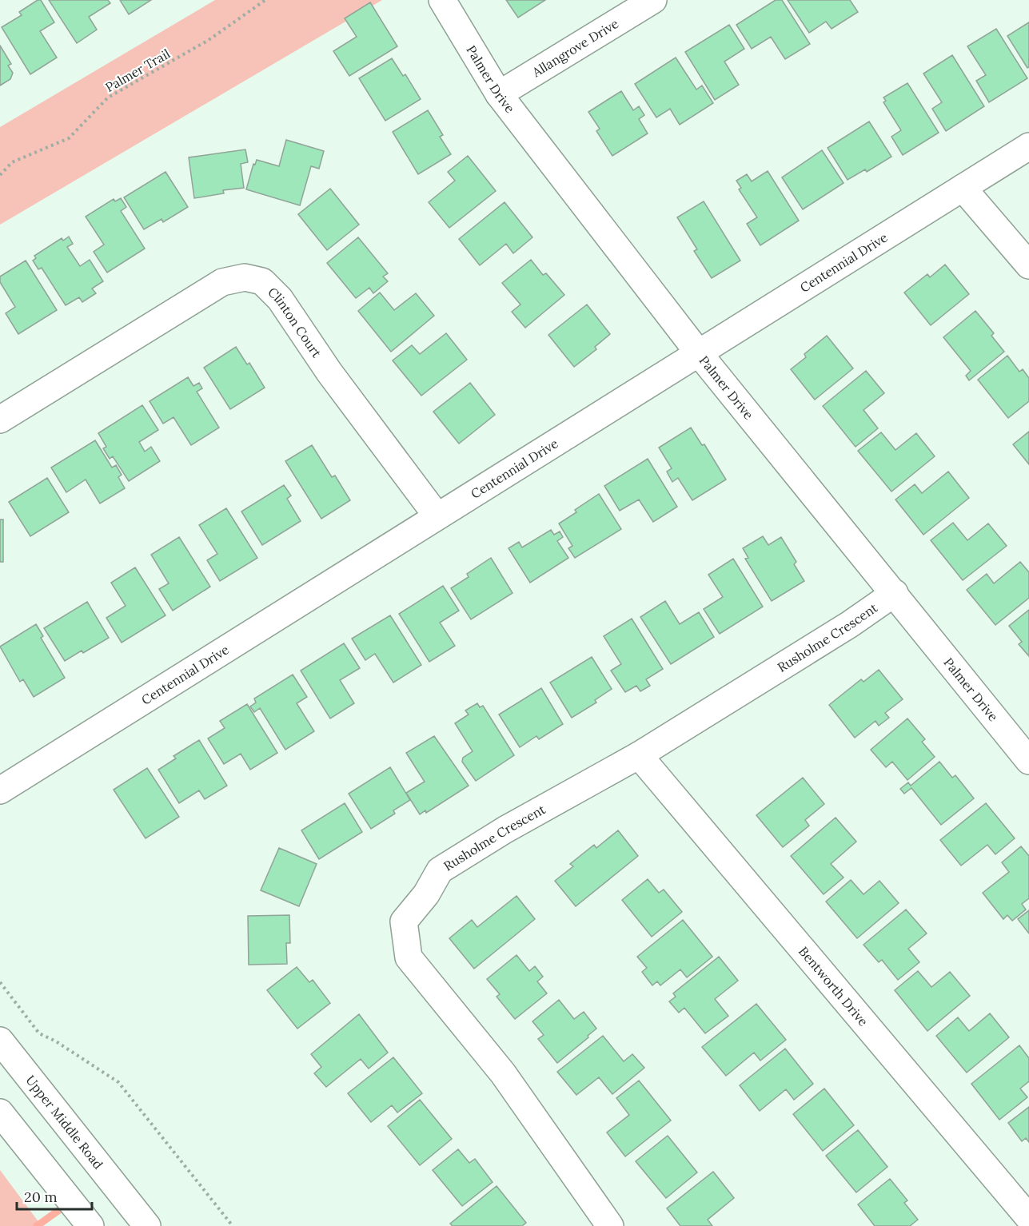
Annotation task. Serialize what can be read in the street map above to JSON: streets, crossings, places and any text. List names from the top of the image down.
{
  "streets": {
    "street": [
      "Allangrove Drive",
      "Palmer Drive",
      "Centennial Drive",
      "Clinton Court",
      "Rusholme Crescent",
      "Bentworth Drive",
      "Upper Middle Road"
    ],
    "path": ["Palmer Trail"]
  },
  "crossings": [
    ["Allangrove Drive", "Palmer Drive"],
    ["Palmer Drive", "Centennial Drive"],
    ["Palmer Drive", "Rusholme Crescent"],
    ["Centennial Drive", "Clinton Court"],
    ["Rusholme Crescent", "Bentworth Drive"]
  ],
  "scale_bar": "20 m"
}
